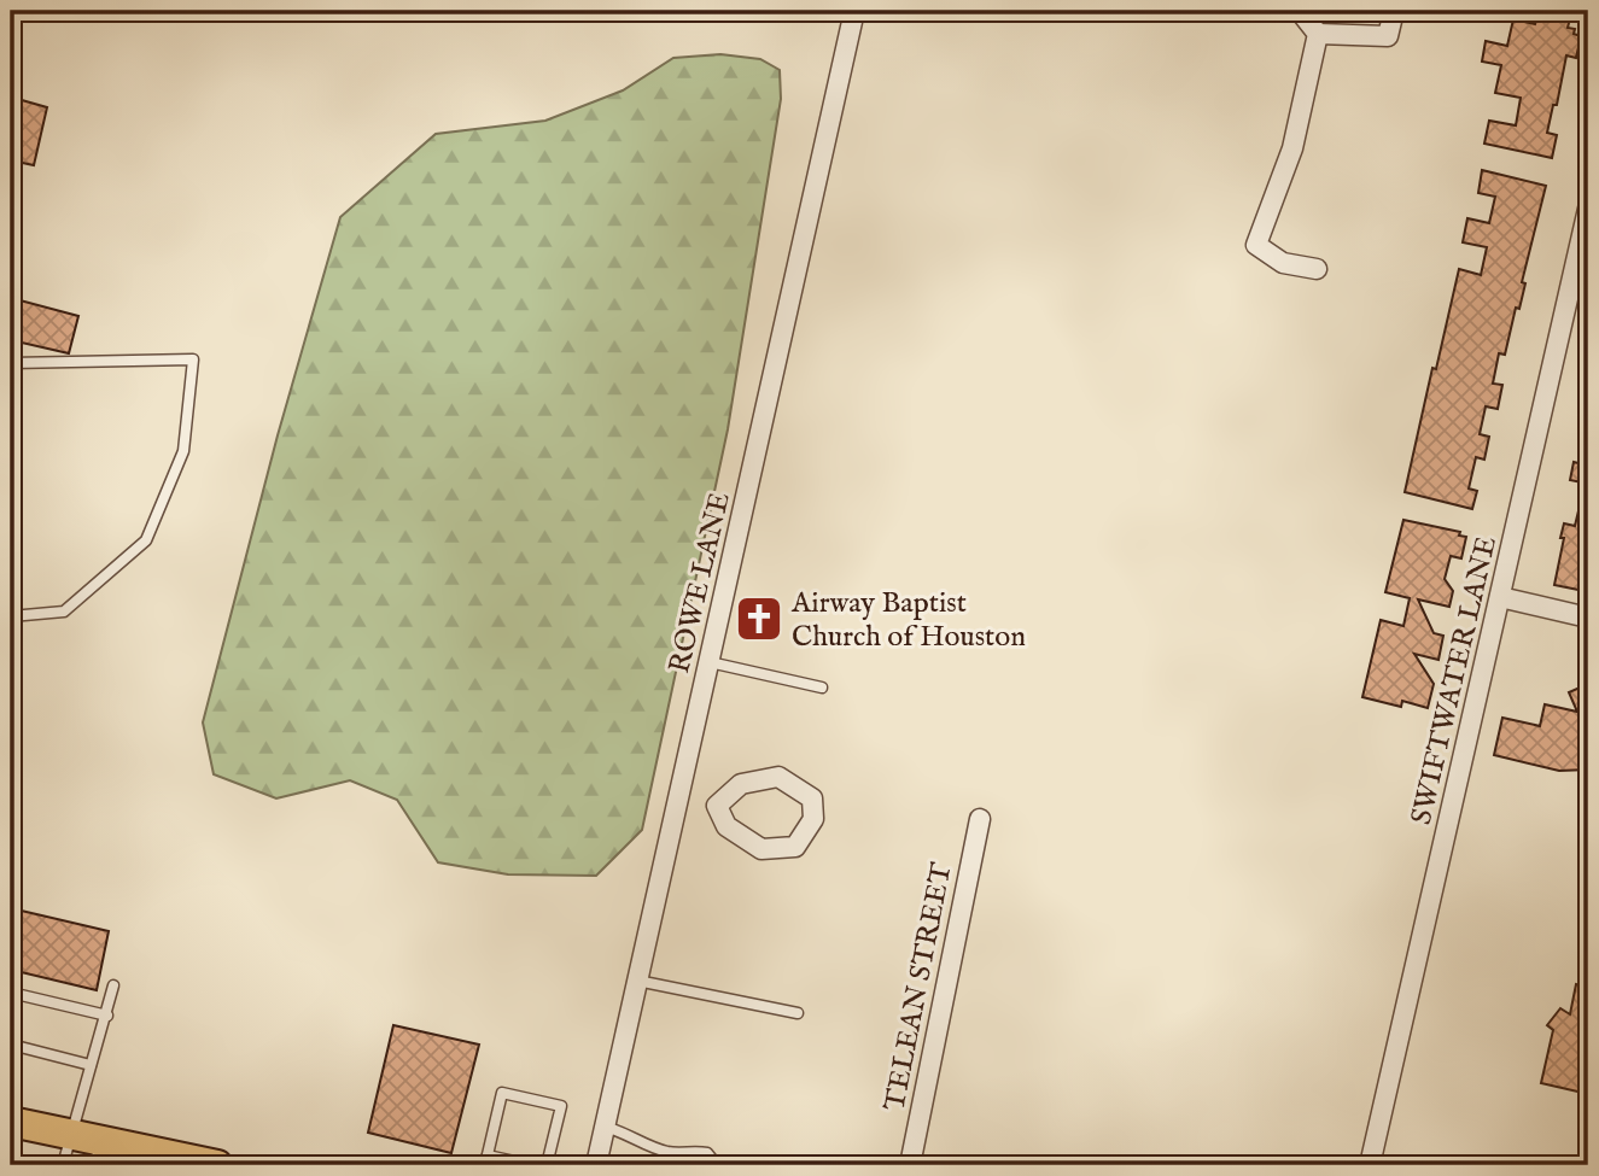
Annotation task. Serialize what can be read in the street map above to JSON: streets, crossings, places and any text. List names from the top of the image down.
{
  "streets": {
    "street": ["ROWE LANE", "SWIFTWATER LANE", "TELEAN STREET"]
  },
  "places": {
    "church": ["Airway Baptist Church of Houston"]
  }
}
